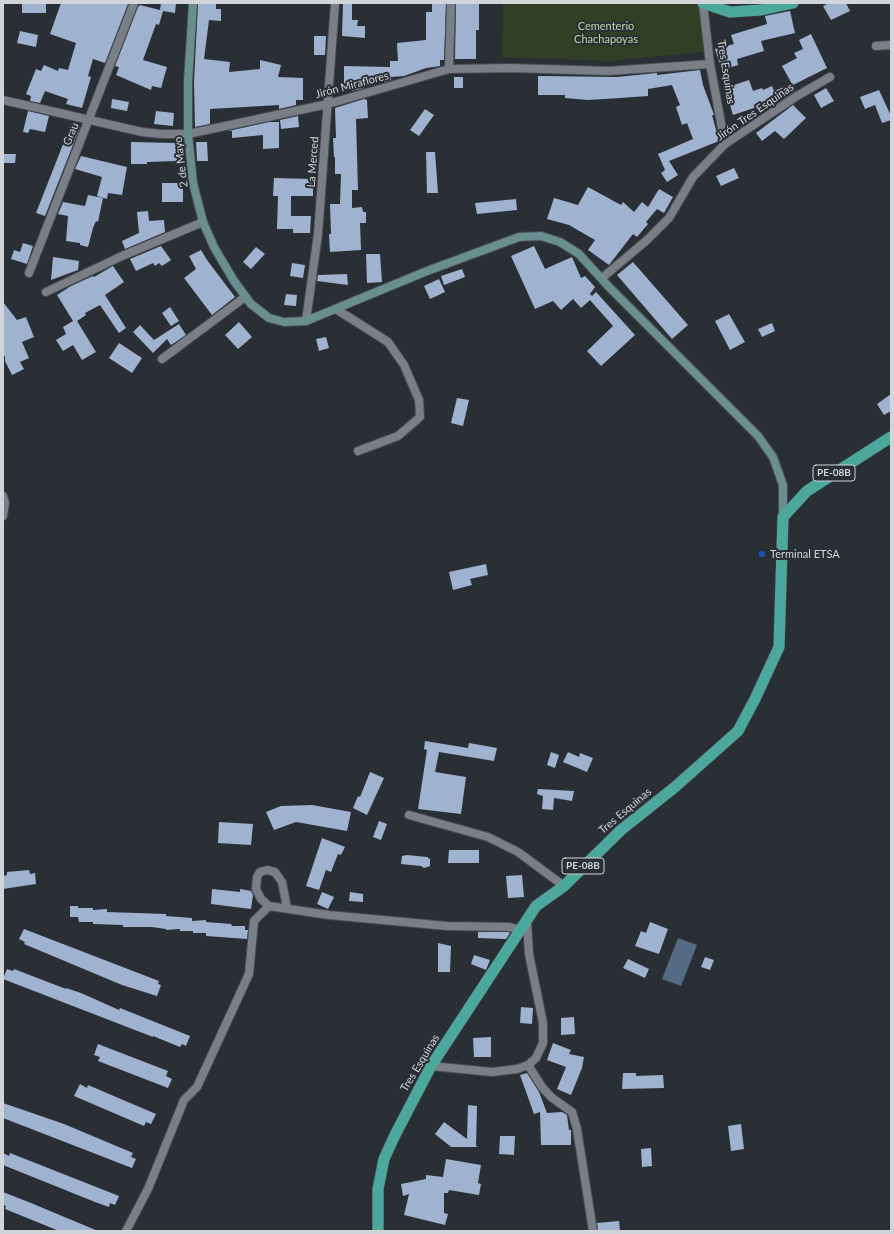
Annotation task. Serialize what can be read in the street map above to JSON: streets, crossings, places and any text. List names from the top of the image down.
{
  "streets": {
    "highway": ["Tres Esquinas", "PE-08B"],
    "main road": ["2 de Mayo"],
    "street": [
      "Jirón Miraflores",
      "Jirón Tres Esquinas",
      "Grau",
      "La Merced"
    ]
  },
  "crossings": [
    ["Tres Esquinas", "Jirón Miraflores"],
    ["Tres Esquinas", "Jirón Tres Esquinas"],
    ["Tres Esquinas", "2 de Mayo"],
    ["Tres Esquinas", "PE-08B"],
    ["Jirón Miraflores", "Grau"],
    ["Jirón Miraflores", "2 de Mayo"],
    ["Jirón Miraflores", "La Merced"],
    ["Jirón Tres Esquinas", "2 de Mayo"],
    ["2 de Mayo", "La Merced"],
    ["2 de Mayo", "PE-08B"]
  ],
  "parks": ["Cementerio Chachapoyas"],
  "places": ["Terminal ETSA"]
}
